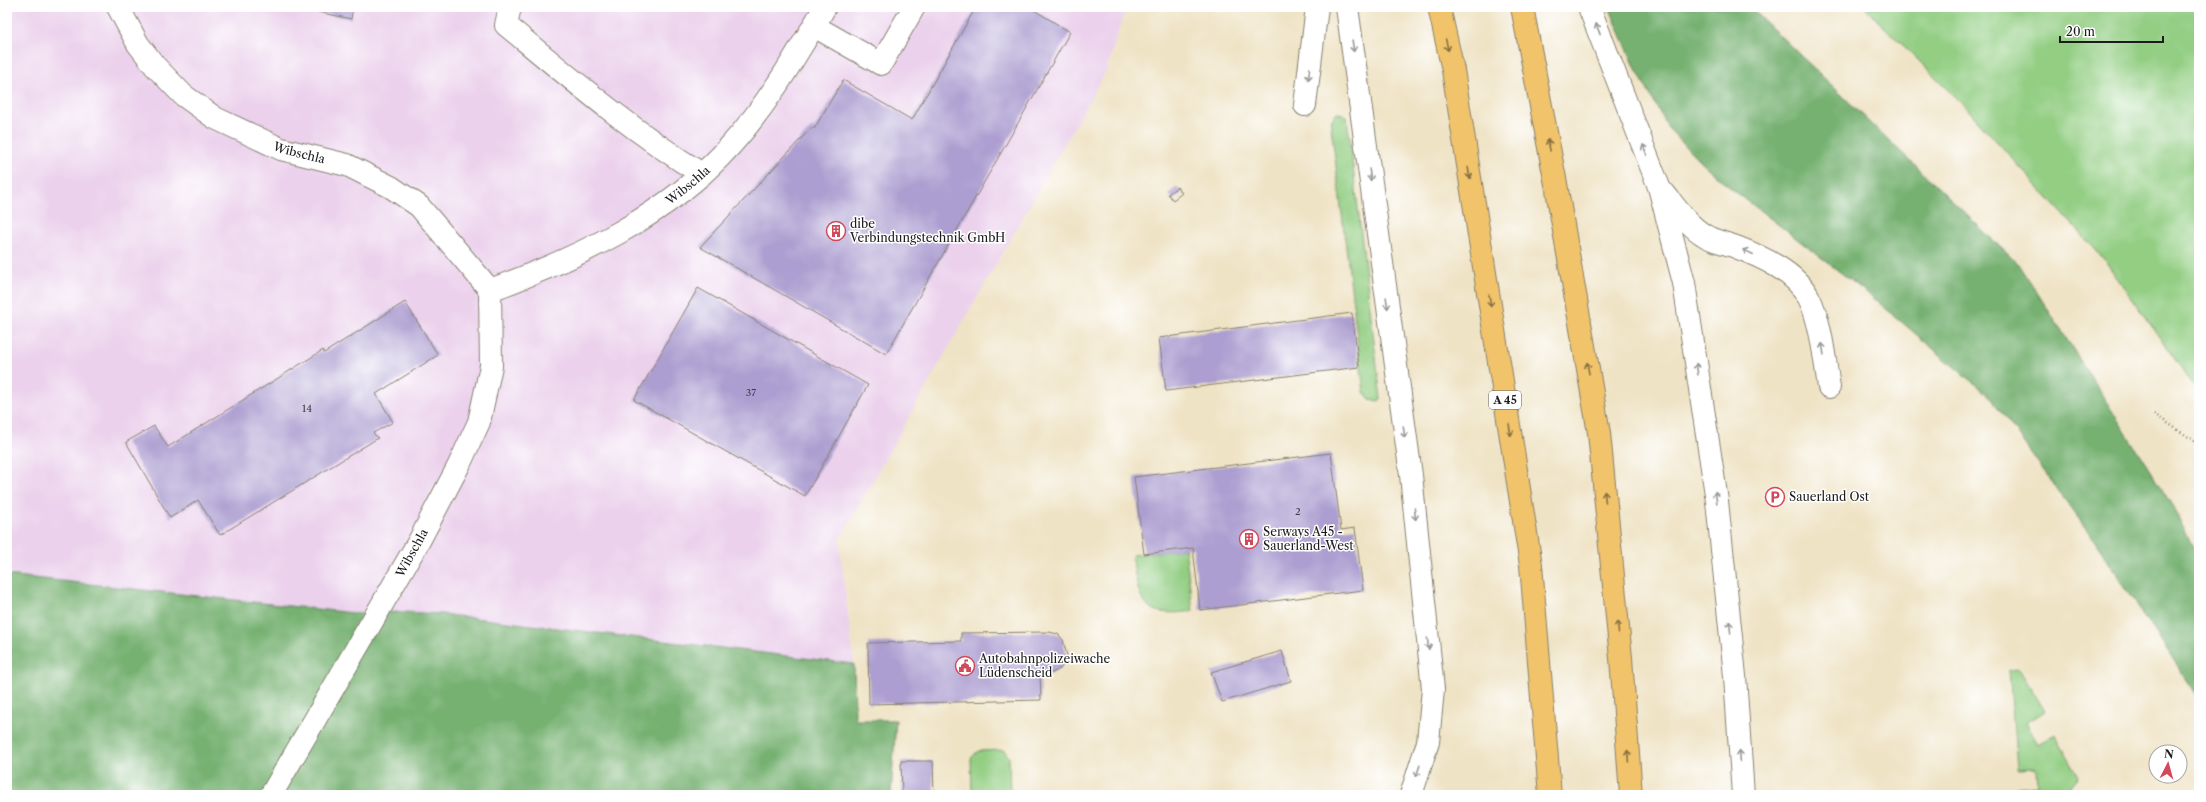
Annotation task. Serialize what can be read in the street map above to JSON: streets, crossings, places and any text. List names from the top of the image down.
{
  "streets": {
    "highway": ["A 45"],
    "street": ["Wibschla"]
  },
  "places": {
    "building": ["dibe Verbindungstechnik GmbH", "Serways A45 - Sauerland-West"],
    "parking": ["Sauerland Ost"],
    "public building": ["Autobahnpolizeiwache Lüdenscheid"]
  },
  "house_numbers": ["37", "14", "2"],
  "scale_bar": "20 m",
  "north": "top"
}
